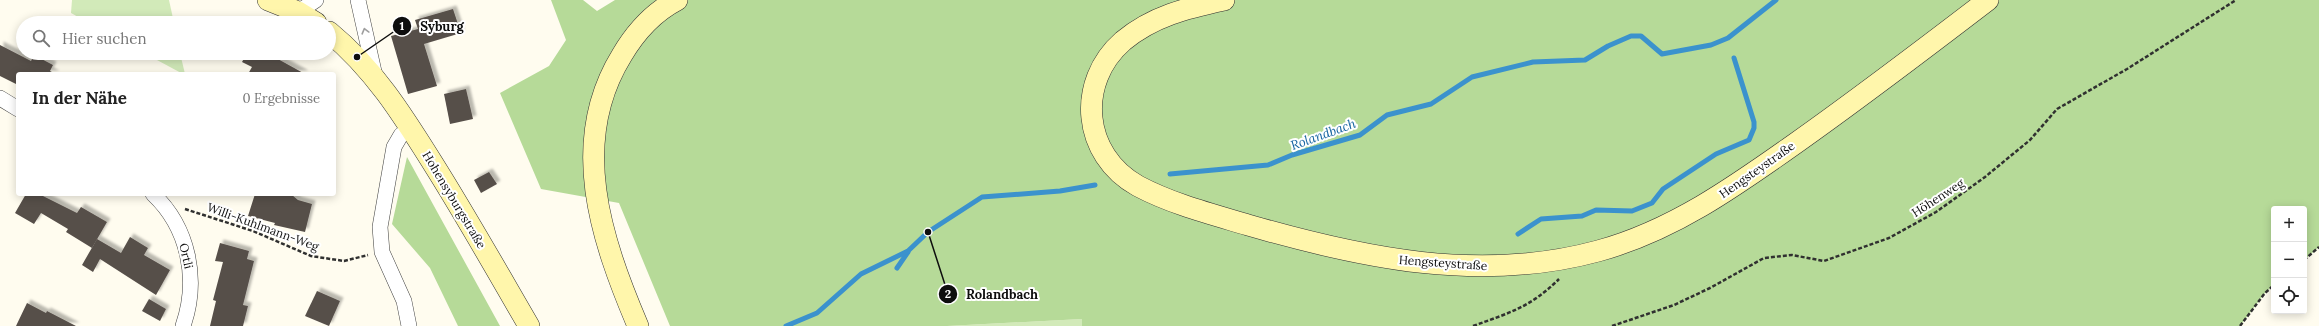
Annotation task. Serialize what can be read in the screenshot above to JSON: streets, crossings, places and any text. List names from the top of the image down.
{
  "streets": {
    "main road": ["Hengsteystraße", "Hohensyburgstraße"],
    "street": ["Ortli"],
    "path": ["Höhenweg", "Willi-Kuhlmann-Weg"]
  },
  "crossings": [
    ["Willi-Kuhlmann-Weg", "Ortli"]
  ],
  "water": ["Rolandbach"],
  "places": ["Syburg", "Rolandbach"],
  "page": {
    "search": "Hier suchen",
    "heading": ["In der Nähe", "0 Ergebnisse"],
    "map_buttons": ["+", "−"]
  }
}
